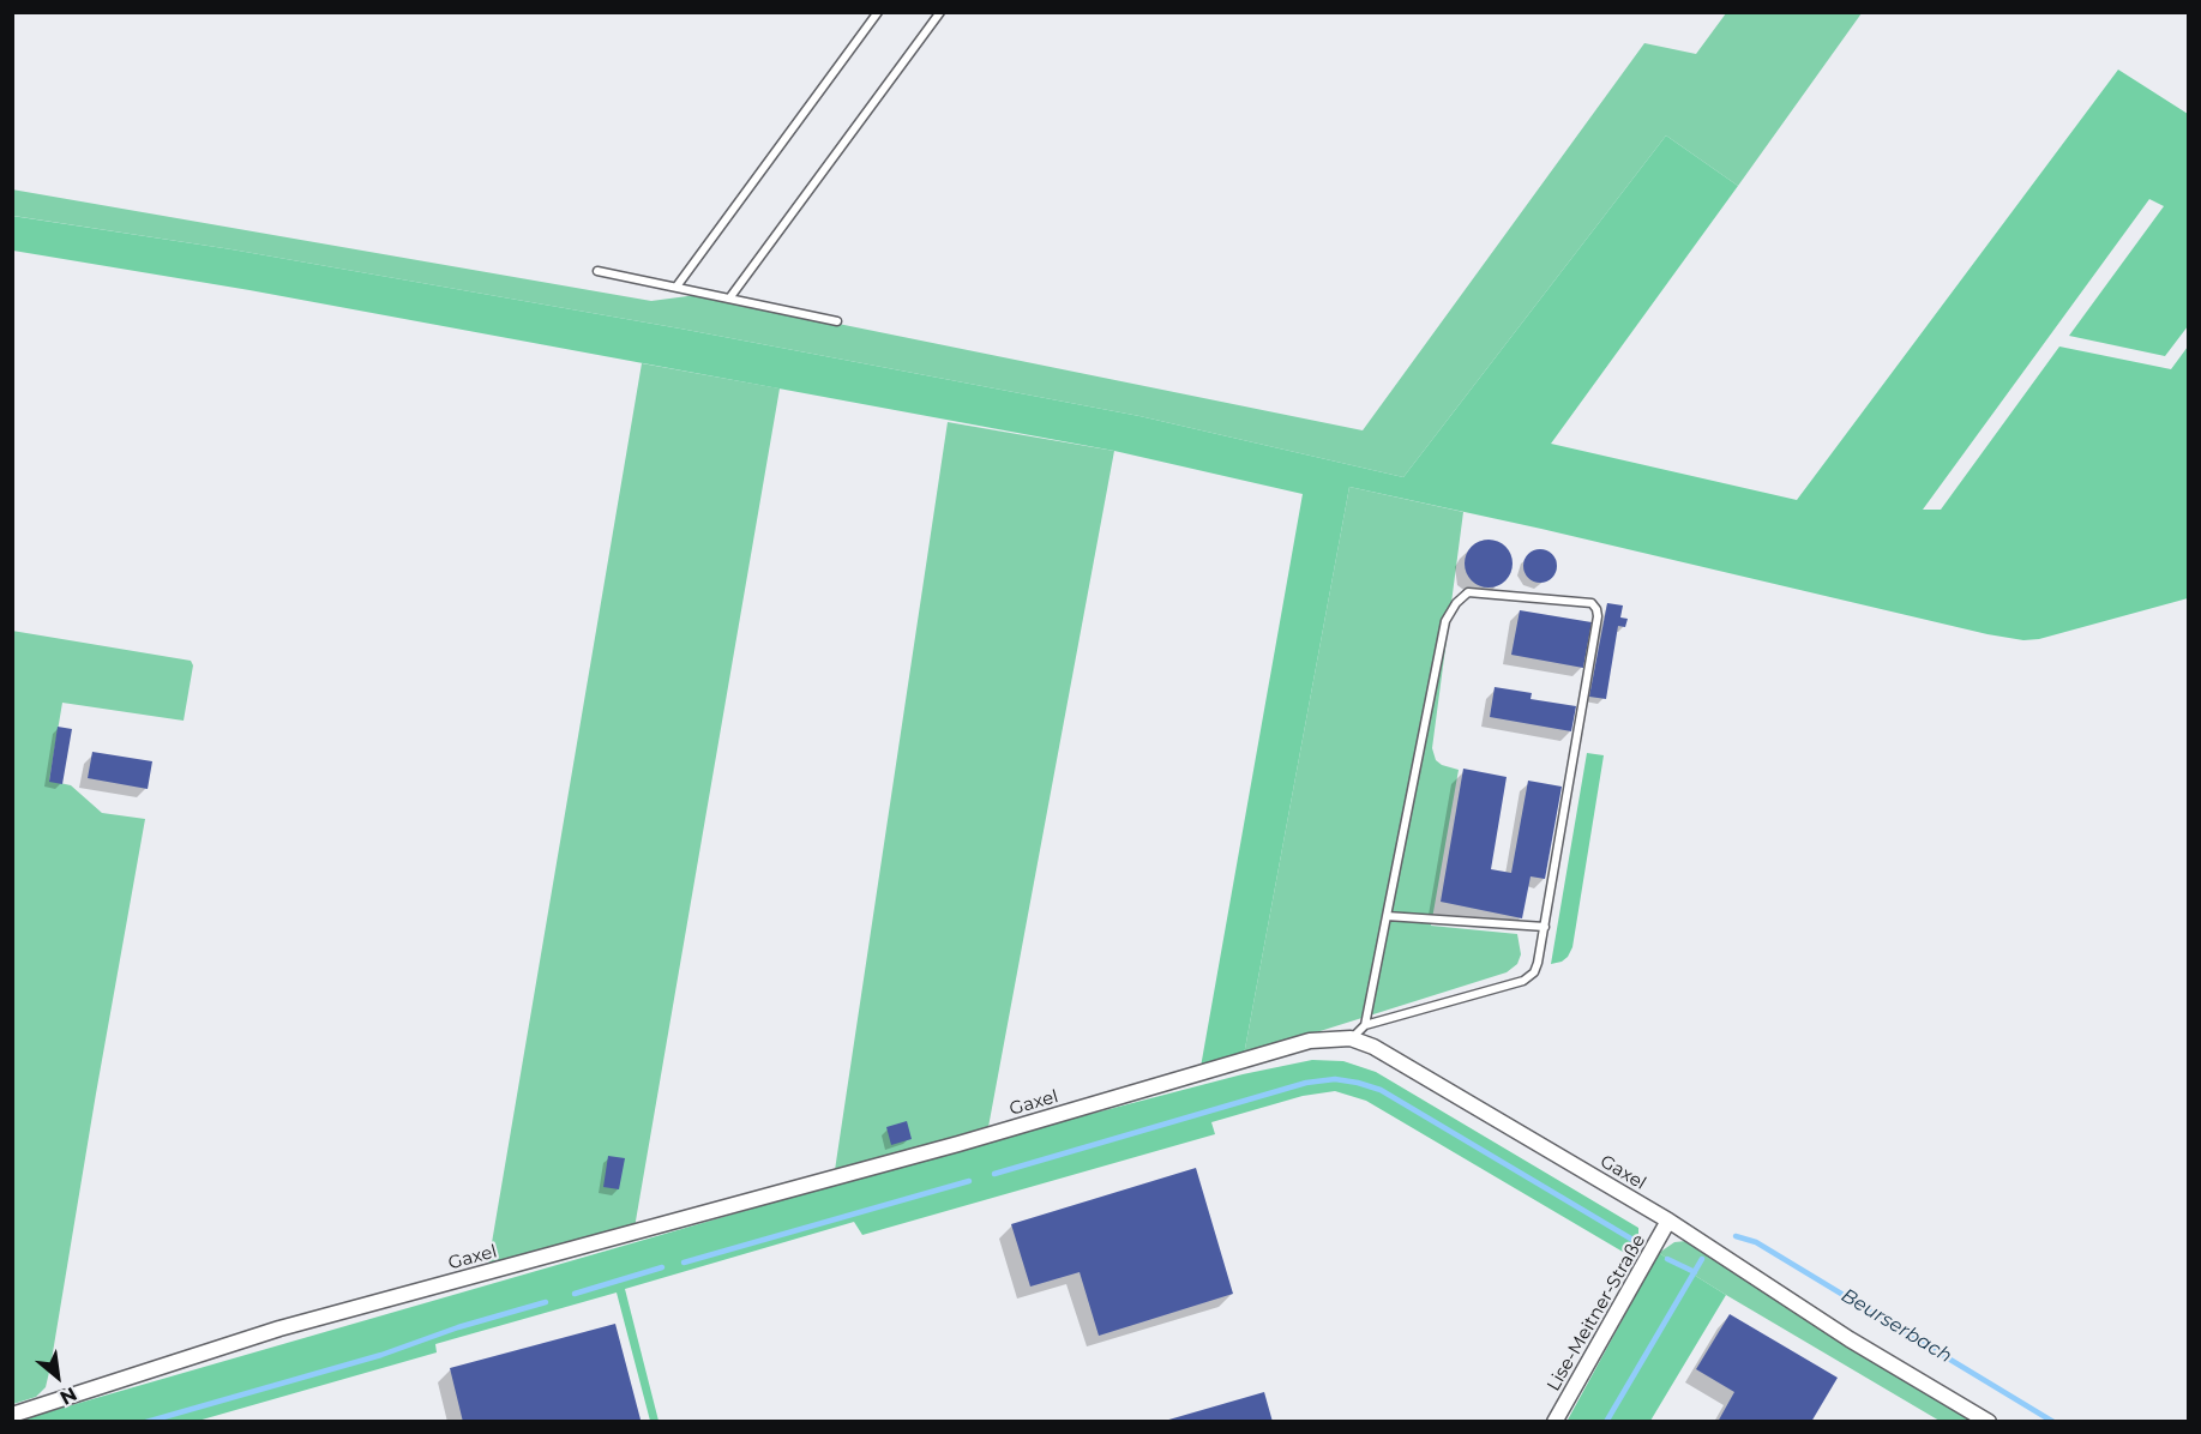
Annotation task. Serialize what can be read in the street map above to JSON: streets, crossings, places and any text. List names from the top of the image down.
{
  "streets": {
    "street": ["Gaxel", "Lise-Meitner-Straße"]
  },
  "crossings": [
    ["Gaxel", "Lise-Meitner-Straße"]
  ],
  "water": ["Beurserbach"],
  "north": "bottom right"
}
